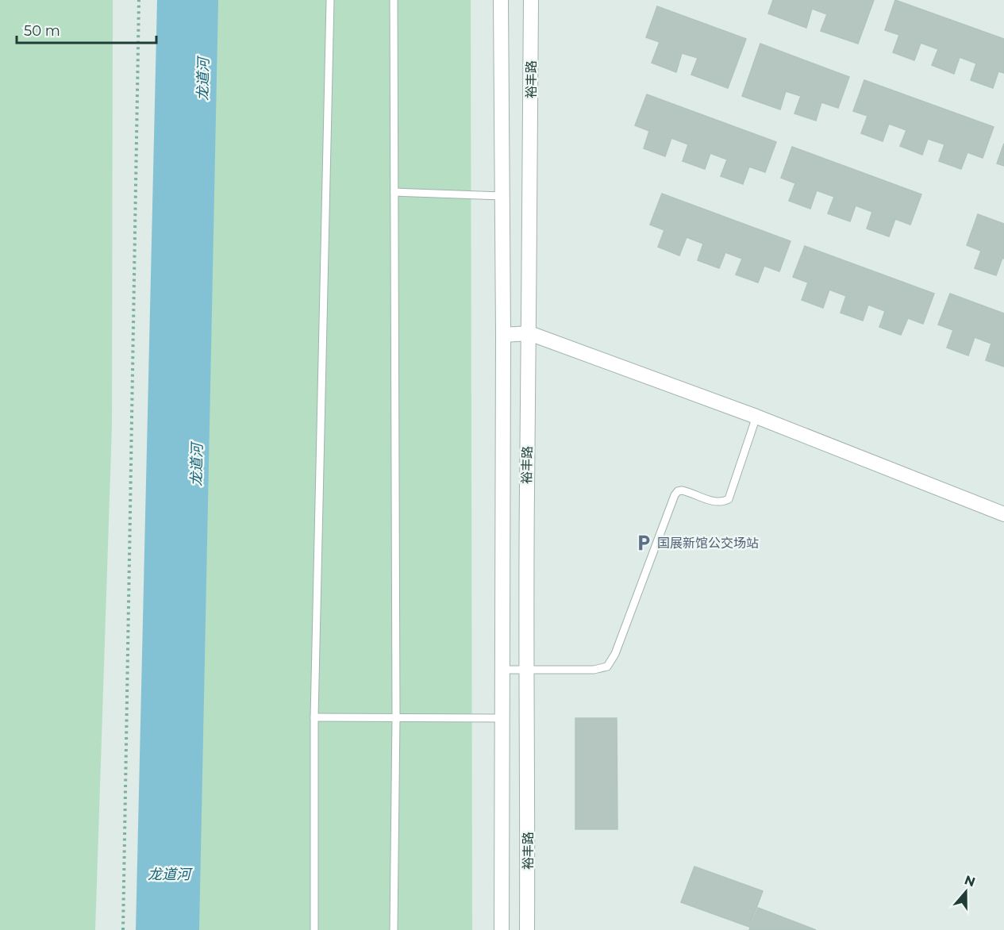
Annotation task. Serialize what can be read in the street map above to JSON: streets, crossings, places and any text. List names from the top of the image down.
{
  "streets": {
    "street": ["裕丰路"]
  },
  "water": ["龙道河"],
  "places": {
    "parking": ["国展新馆公交场站"]
  },
  "scale_bar": "50 m",
  "north": "top"
}
